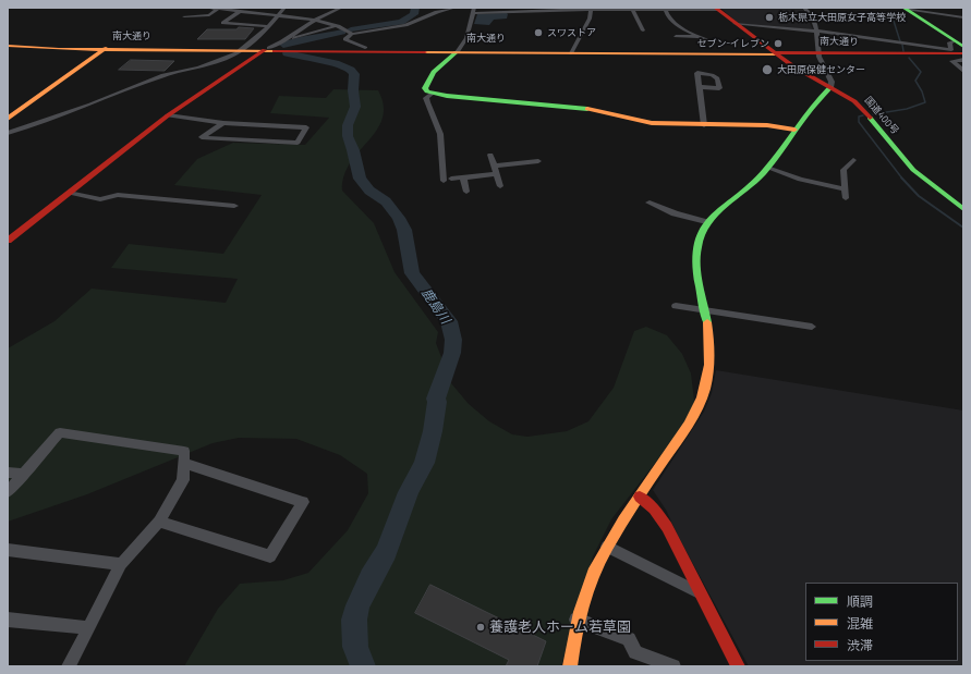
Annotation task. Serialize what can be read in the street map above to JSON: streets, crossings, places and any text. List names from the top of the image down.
{
  "streets": {
    "main road": ["南大通り", "国道400号"]
  },
  "crossings": [
    ["南大通り", "国道400号"]
  ],
  "water": ["鹿島川"],
  "places": [
    "栃木県立大田原女子高等学校",
    "スワストア",
    "セブン-イレブン",
    "大田原保健センター",
    "養護老人ホーム若草園"
  ],
  "legend": ["順調", "混雑", "渋滞"]
}
